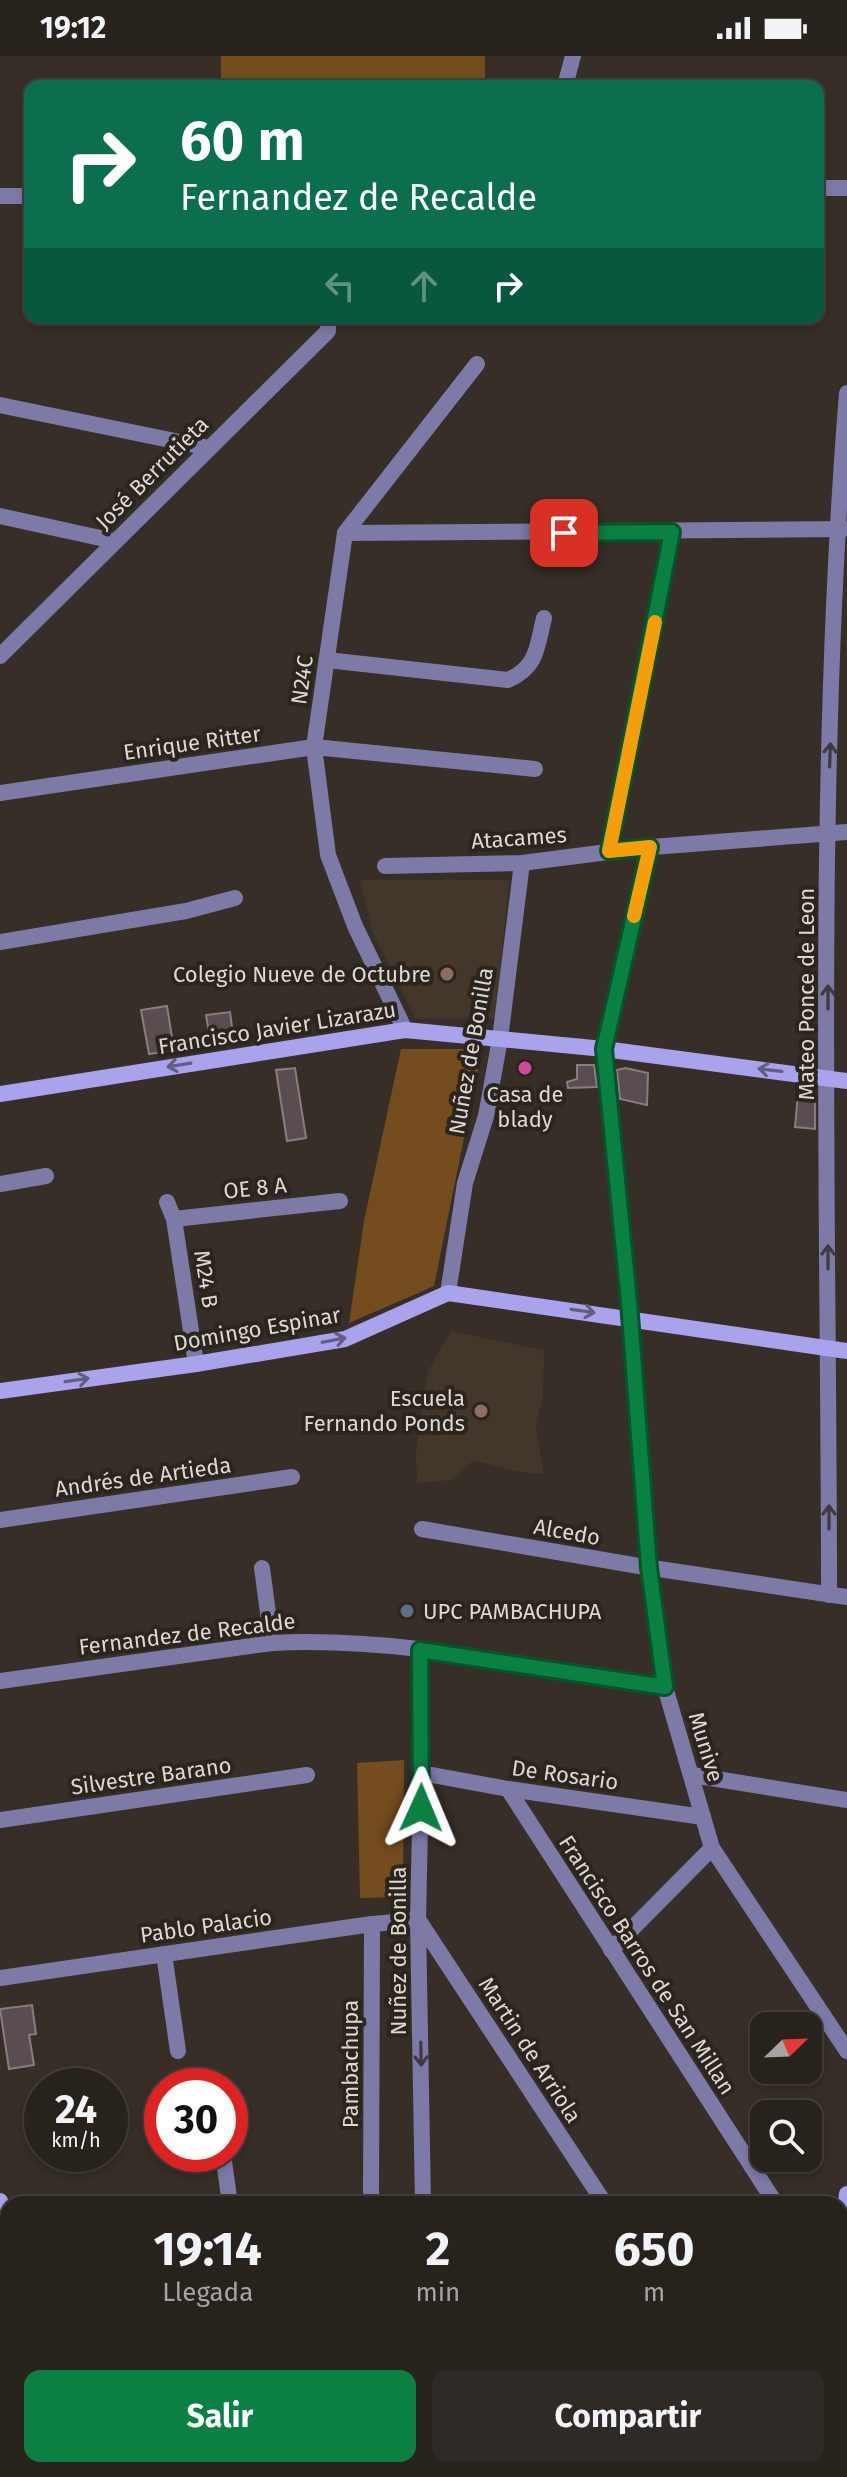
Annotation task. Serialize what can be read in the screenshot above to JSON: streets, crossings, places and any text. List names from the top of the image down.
{
  "streets": {
    "street": [
      "José Berrutieta",
      "N24C",
      "Enrique Ritter",
      "Atacames",
      "Mateo Ponce de Leon",
      "Francisco Javier Lizarazu",
      "Nuñez de Bonilla",
      "OE 8 A",
      "M24 B",
      "Domingo Espinar",
      "Andrés de Artieda",
      "Alcedo",
      "Fernandez de Recalde",
      "Munive",
      "De Rosario",
      "Silvestre Barano",
      "Pablo Palacio",
      "Francisco Barros de San Millan",
      "Martin de Arriola",
      "Pambachupa"
    ]
  },
  "crossings": [
    ["N24C", "Enrique Ritter"],
    ["N24C", "Francisco Javier Lizarazu"],
    ["Atacames", "Mateo Ponce de Leon"],
    ["Atacames", "Nuñez de Bonilla"],
    ["Atacames", "Munive"],
    ["Mateo Ponce de Leon", "Francisco Javier Lizarazu"],
    ["Mateo Ponce de Leon", "Alcedo"],
    ["Francisco Javier Lizarazu", "Nuñez de Bonilla"],
    ["Francisco Javier Lizarazu", "Munive"],
    ["Nuñez de Bonilla", "Domingo Espinar"],
    ["Nuñez de Bonilla", "Fernandez de Recalde"],
    ["Nuñez de Bonilla", "De Rosario"],
    ["Nuñez de Bonilla", "Pablo Palacio"],
    ["Nuñez de Bonilla", "Martin de Arriola"],
    ["OE 8 A", "M24 B"],
    ["M24 B", "Domingo Espinar"],
    ["Alcedo", "Munive"],
    ["Fernandez de Recalde", "Munive"],
    ["Munive", "De Rosario"],
    ["De Rosario", "Francisco Barros de San Millan"],
    ["Pablo Palacio", "Martin de Arriola"],
    ["Pablo Palacio", "Pambachupa"]
  ],
  "one_way": ["Mateo Ponce de Leon", "Francisco Javier Lizarazu", "Domingo Espinar"],
  "places": [
    "Colegio Nueve de Octubre",
    "Casa de blady",
    "Escuela Fernando Ponds",
    "UPC PAMBACHUPA"
  ],
  "north": "top right",
  "page": {
    "status": "19:12",
    "turn": ["60 m", "Fernandez de Recalde"],
    "speed": "24 km/h",
    "limit": "30",
    "eta": [
      "19:14",
      "Llegada",
      "2",
      "min",
      "650",
      "m"
    ],
    "buttons": ["Salir", "Compartir"]
  }
}
